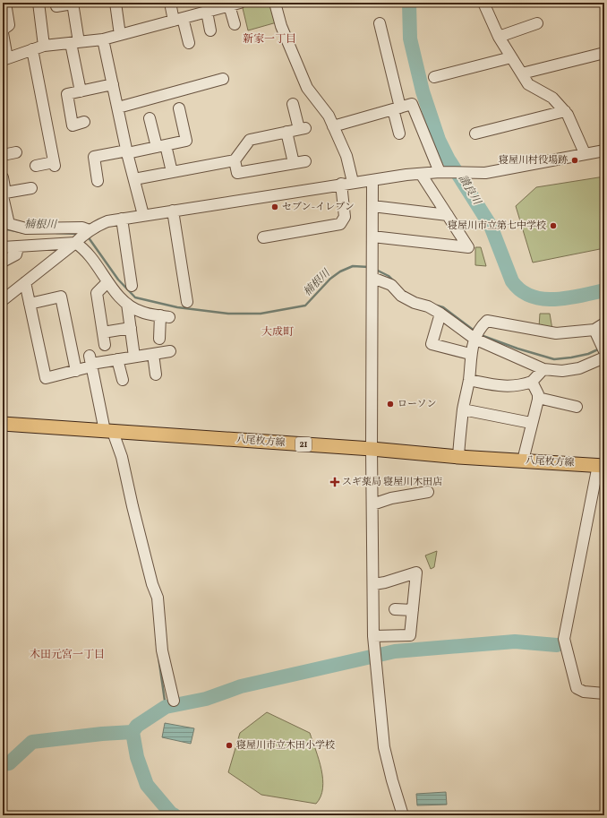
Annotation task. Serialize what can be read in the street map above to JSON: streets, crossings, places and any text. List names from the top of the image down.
{
  "streets": {
    "main road": ["八尾枚方線", "21"]
  },
  "districts": ["新家一丁目", "大成町", "木田元宮一丁目"],
  "water": ["讃良川", "楠根川"],
  "places": {
    "other": [
      "寝屋川村役場跡",
      "セブン-イレブン",
      "寝屋川市立第七中学校",
      "ローソン",
      "寝屋川市立木田小学校"
    ],
    "health": ["スギ薬局 寝屋川木田店"]
  }
}
